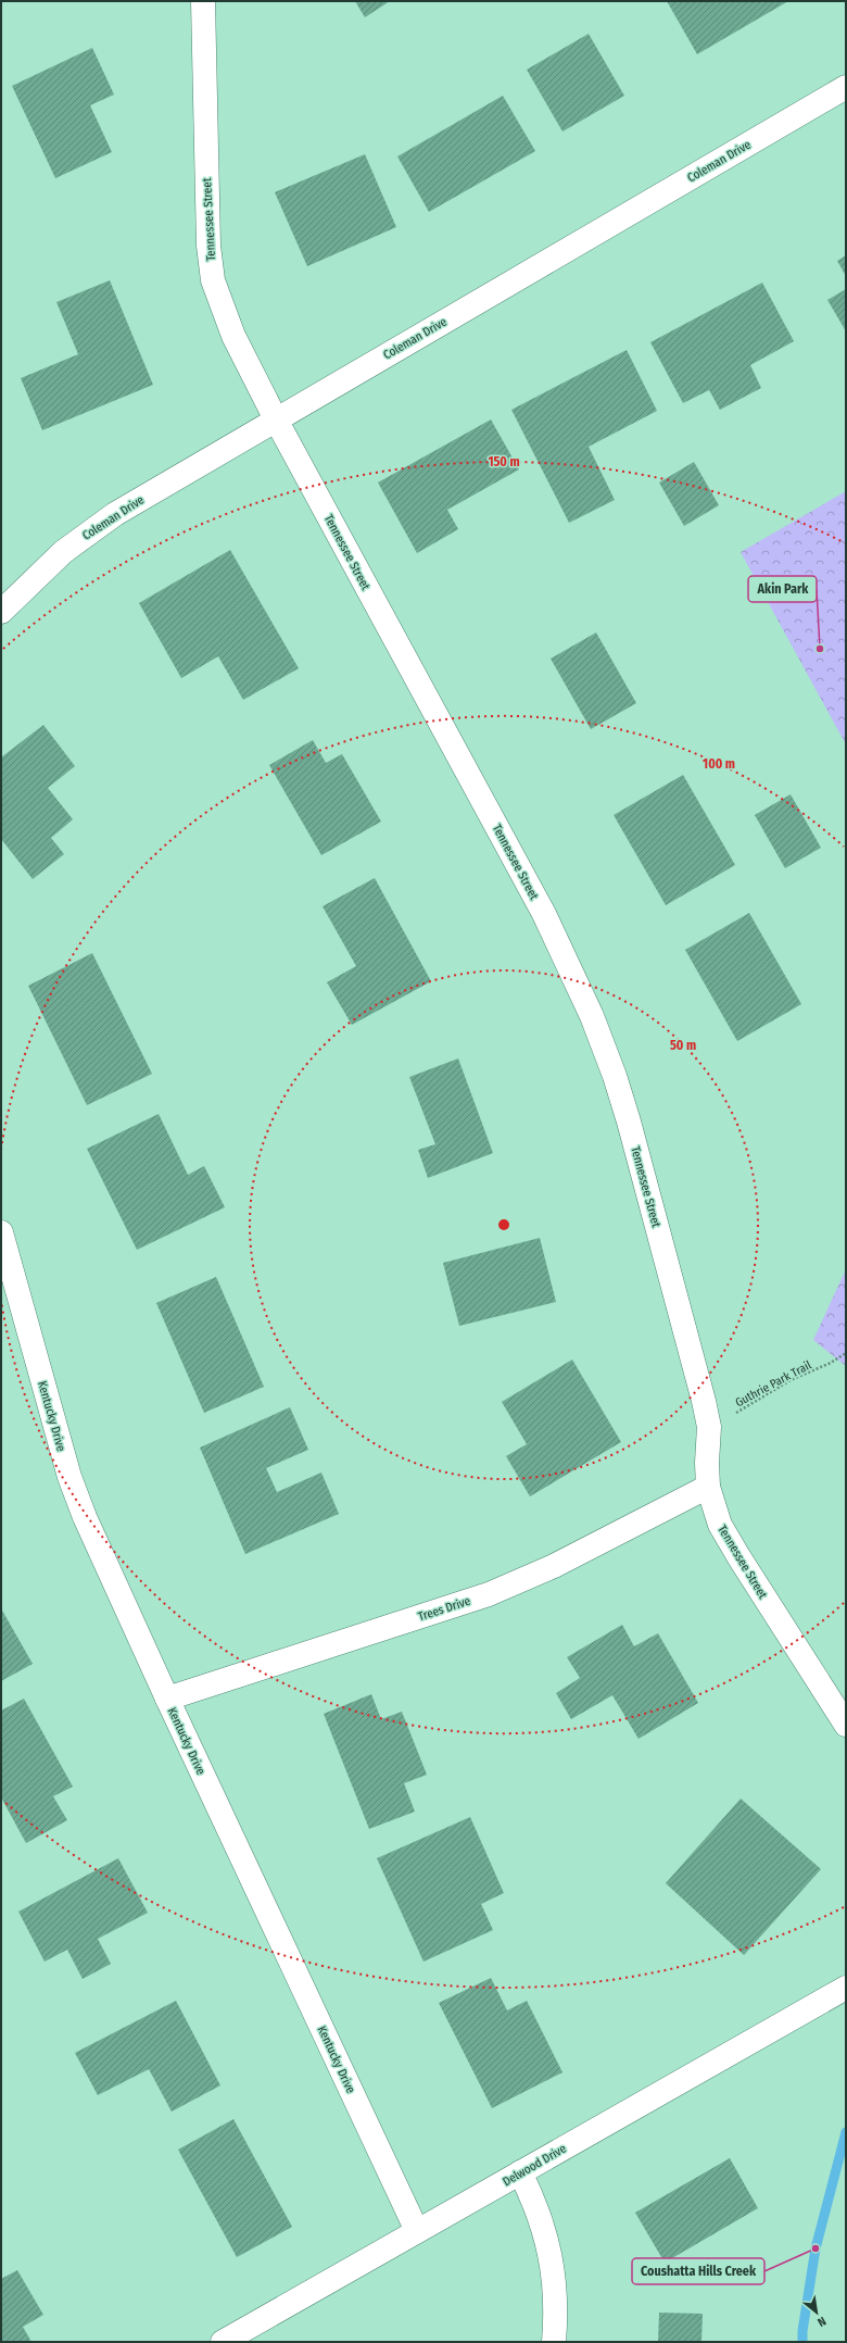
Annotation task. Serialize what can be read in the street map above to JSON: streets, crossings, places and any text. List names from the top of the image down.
{
  "streets": {
    "street": [
      "Coleman Drive",
      "Tennessee Street",
      "Kentucky Drive",
      "Trees Drive",
      "Delwood Drive"
    ],
    "path": ["Guthrie Park Trail"]
  },
  "crossings": [
    ["Coleman Drive", "Tennessee Street"],
    ["Tennessee Street", "Guthrie Park Trail"],
    ["Tennessee Street", "Trees Drive"],
    ["Kentucky Drive", "Trees Drive"],
    ["Kentucky Drive", "Delwood Drive"]
  ],
  "places": ["Akin Park", "Coushatta Hills Creek"],
  "north": "bottom right",
  "rings": ["150 m", "100 m", "50 m"]
}
